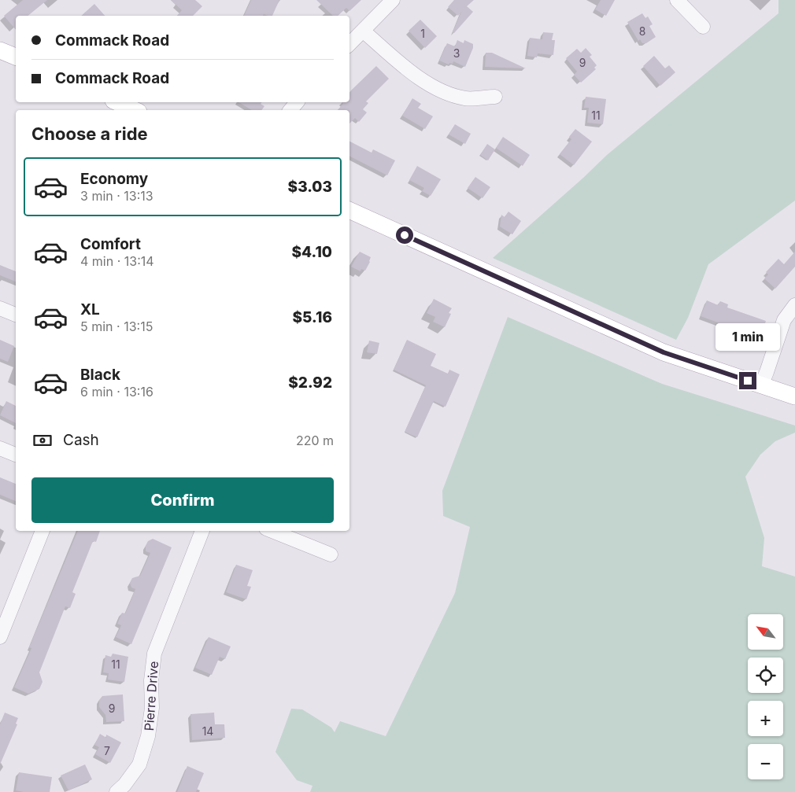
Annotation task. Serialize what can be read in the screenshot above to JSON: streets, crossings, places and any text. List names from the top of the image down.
{
  "streets": {
    "street": ["Pierre Drive"]
  },
  "house_numbers": [
    "8",
    "1",
    "3",
    "9",
    "11",
    "11",
    "9",
    "14",
    "7"
  ],
  "north": "top left",
  "page": {
    "banner": ["Commack Road", "Commack Road"],
    "heading": "Choose a ride",
    "list": [
      {
        "name": "Economy",
        "note": "3 min · 13:13",
        "value": "$3.03"
      },
      {
        "name": "Comfort",
        "note": "4 min · 13:14",
        "value": "$4.10"
      },
      {
        "name": "XL",
        "note": "5 min · 13:15",
        "value": "$5.16"
      },
      {
        "name": "Black",
        "note": "6 min · 13:16",
        "value": "$2.92"
      }
    ],
    "bubble": "1 min",
    "pay": ["Cash", "220 m"],
    "buttons": "Confirm",
    "map_buttons": ["+", "−"]
  }
}
